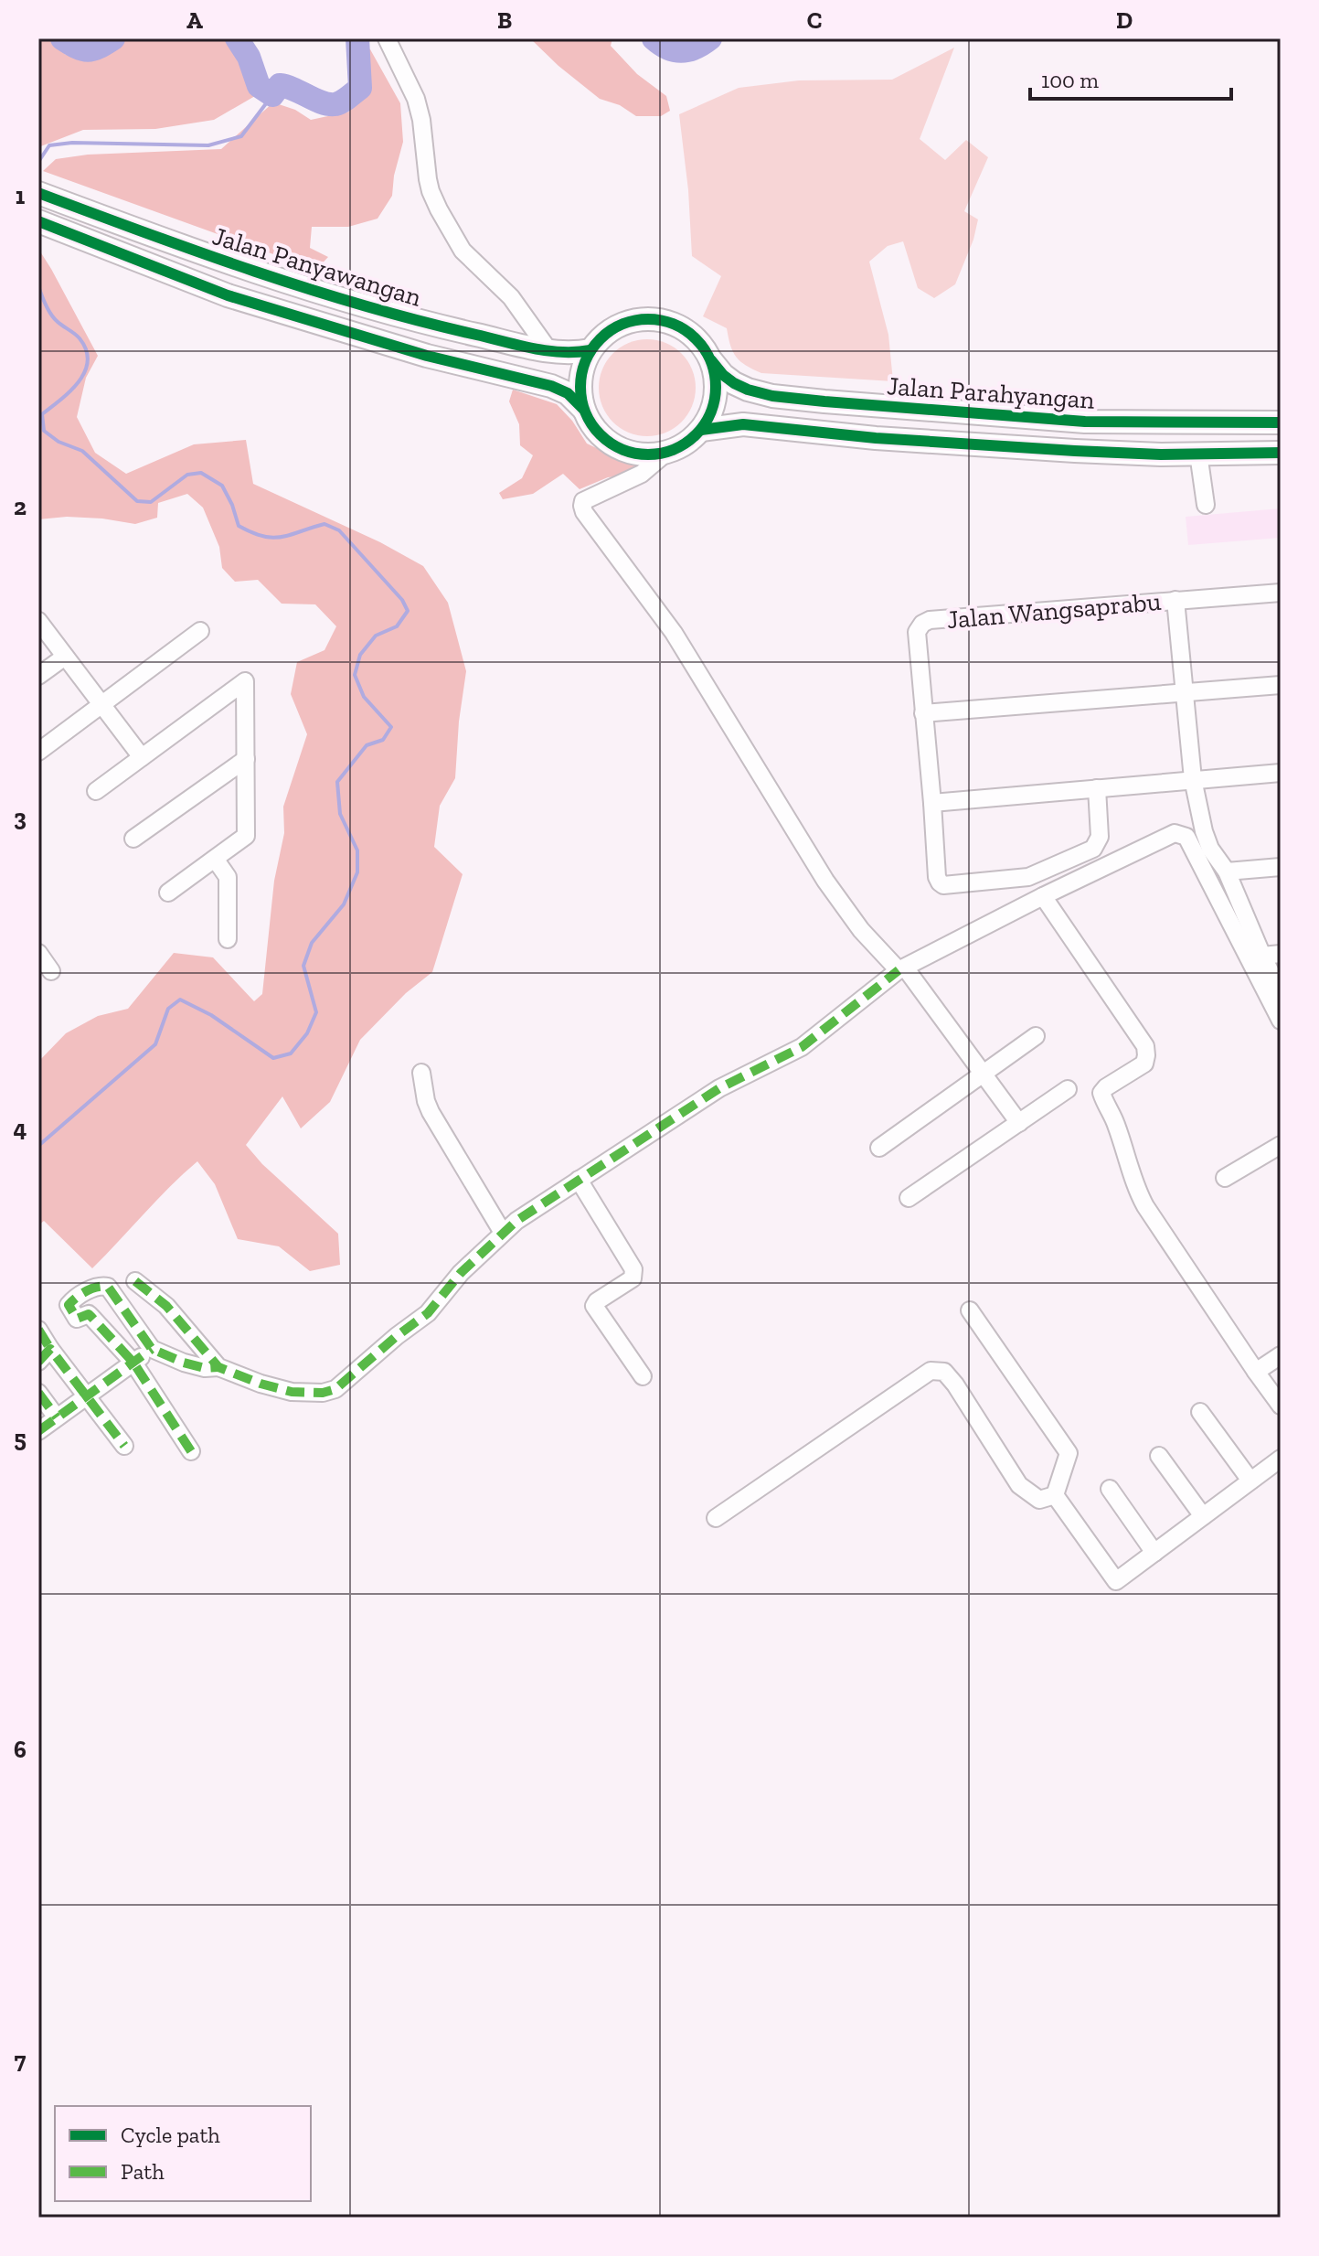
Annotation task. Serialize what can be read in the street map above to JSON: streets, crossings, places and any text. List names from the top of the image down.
{
  "streets": {
    "main road": ["Jalan Panyawangan", "Jalan Parahyangan"],
    "street": ["Jalan Wangsaprabu"]
  },
  "crossings": [
    ["Jalan Panyawangan", "Jalan Parahyangan"]
  ],
  "legend": ["Cycle path", "Path"],
  "scale_bar": "100 m",
  "grid": {
    "columns": [
      "A",
      "B",
      "C",
      "D"
    ],
    "rows": [
      "1",
      "2",
      "3",
      "4",
      "5",
      "6",
      "7"
    ]
  }
}
